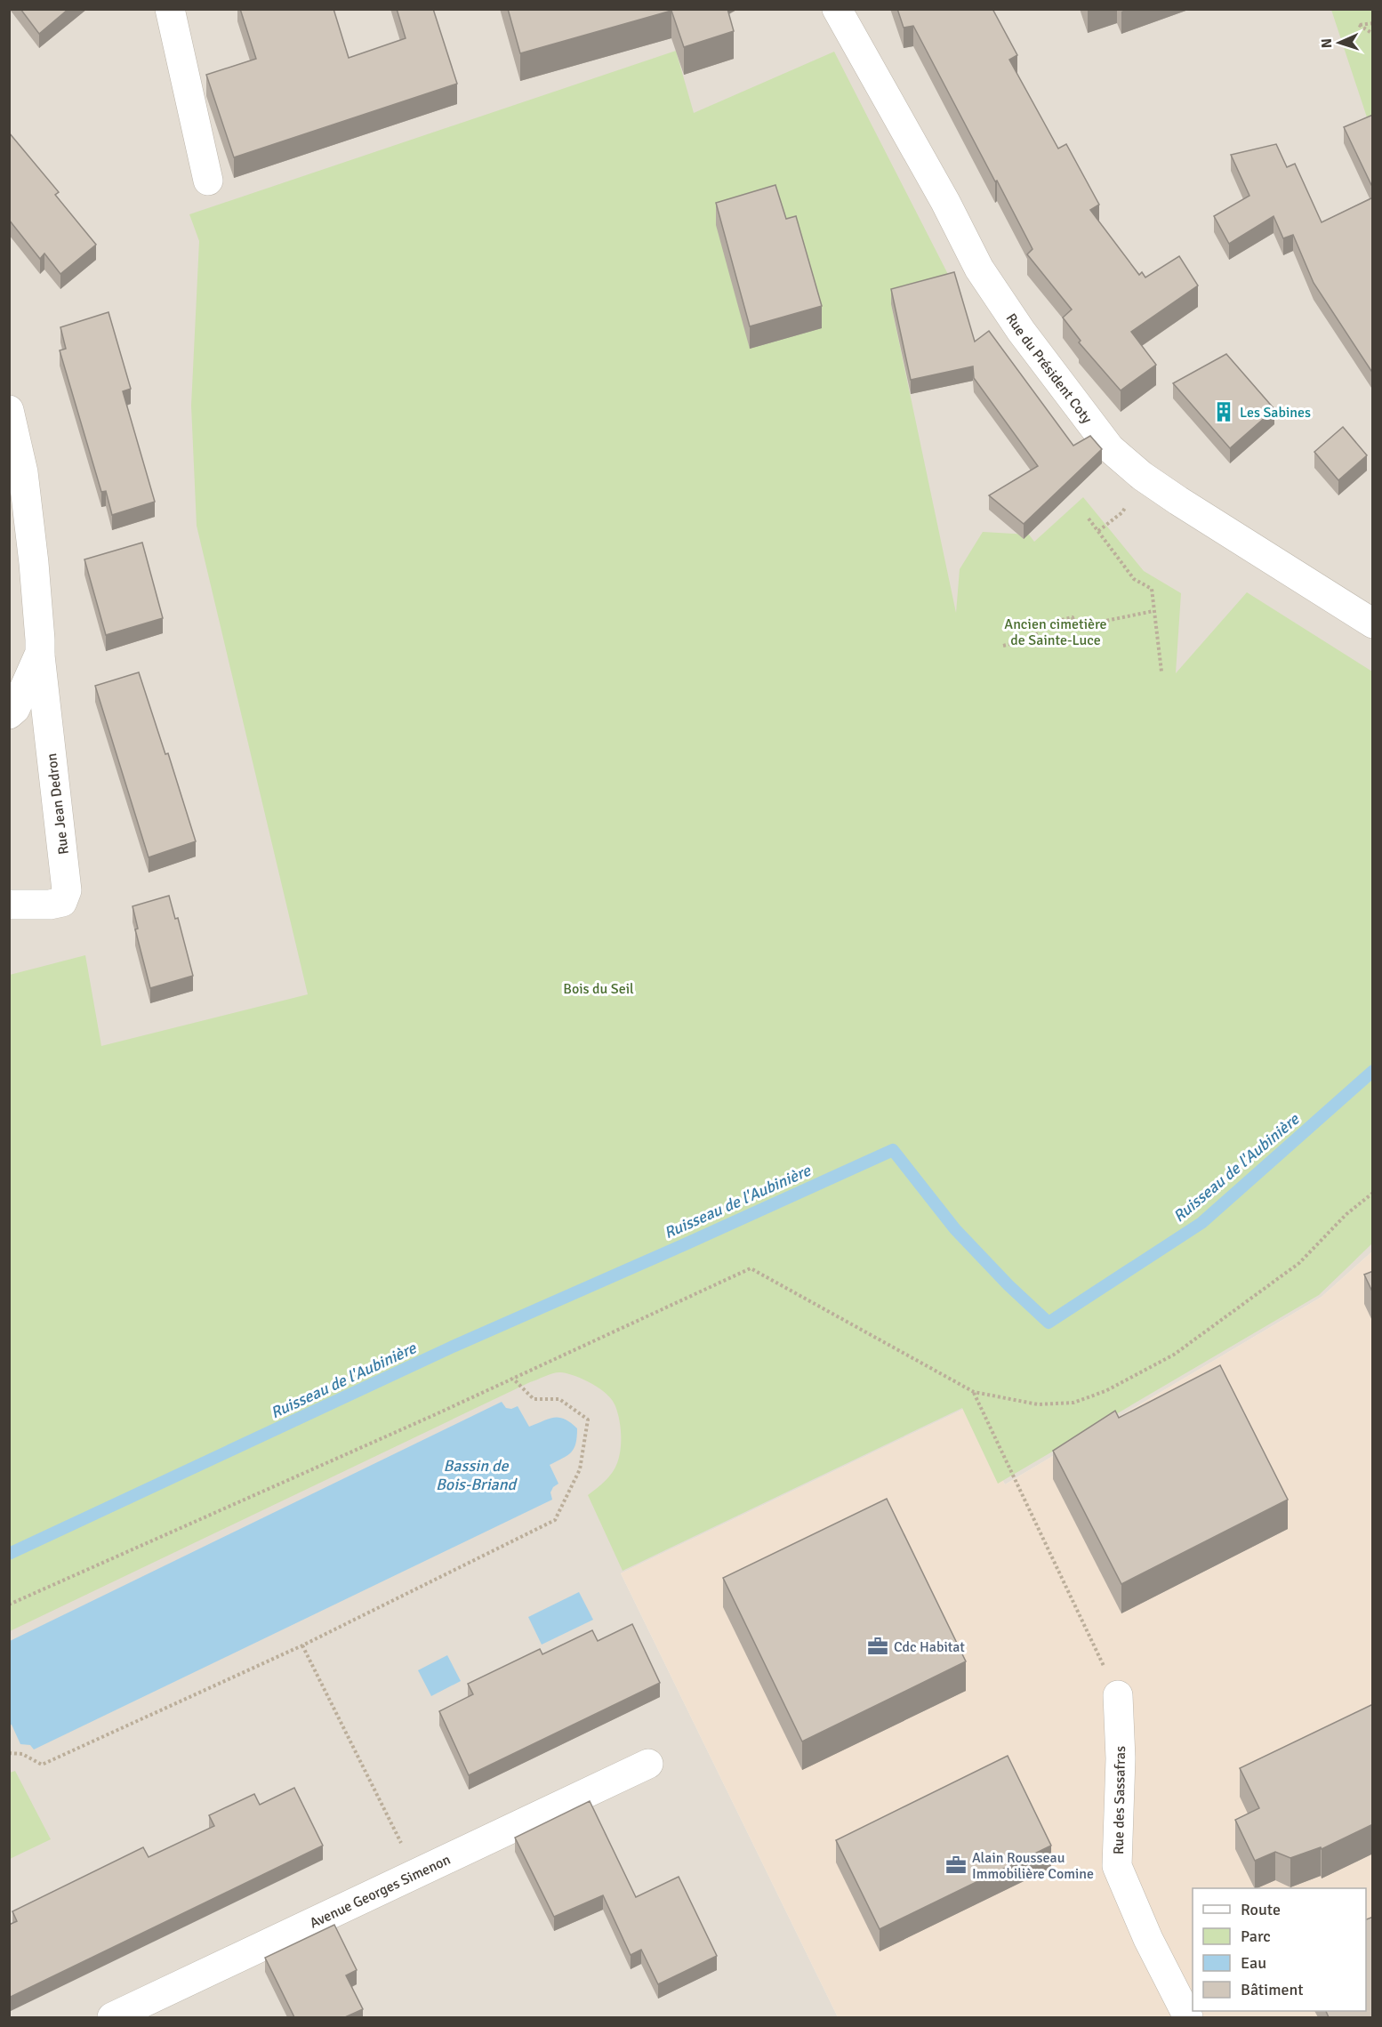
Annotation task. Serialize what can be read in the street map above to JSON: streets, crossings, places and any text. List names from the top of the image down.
{
  "streets": {
    "street": [
      "Rue du Président Coty",
      "Rue Jean Dedron",
      "Rue des Sassafras",
      "Avenue Georges Simenon"
    ]
  },
  "water": ["Ruisseau de l'Aubinière", "Bassin de Bois-Briand"],
  "parks": ["Ancien cimetière de Sainte-Luce", "Bois du Seil"],
  "places": {
    "building": ["Les Sabines"],
    "office": ["Cdc Habitat", "Alain Rousseau Immobilière Comine"]
  },
  "legend": [
    "Route",
    "Parc",
    "Eau",
    "Bâtiment"
  ],
  "north": "left"
}
